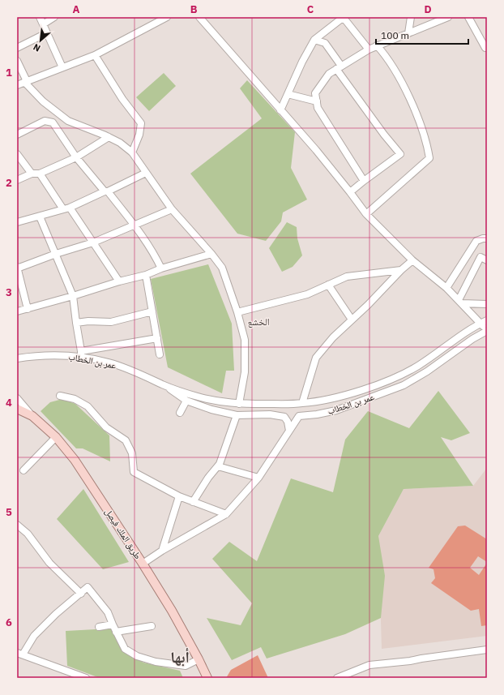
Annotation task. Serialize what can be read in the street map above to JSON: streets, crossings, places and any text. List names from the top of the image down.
{
  "streets": {
    "main road": ["طريق الملك فيصل"],
    "street": ["عمر بن الخطاب"]
  },
  "districts": ["الخشع", "أبها"],
  "scale_bar": "100 m",
  "north": "bottom left",
  "grid": {
    "columns": [
      "A",
      "B",
      "C",
      "D"
    ],
    "rows": [
      "1",
      "2",
      "3",
      "4",
      "5",
      "6"
    ]
  }
}
